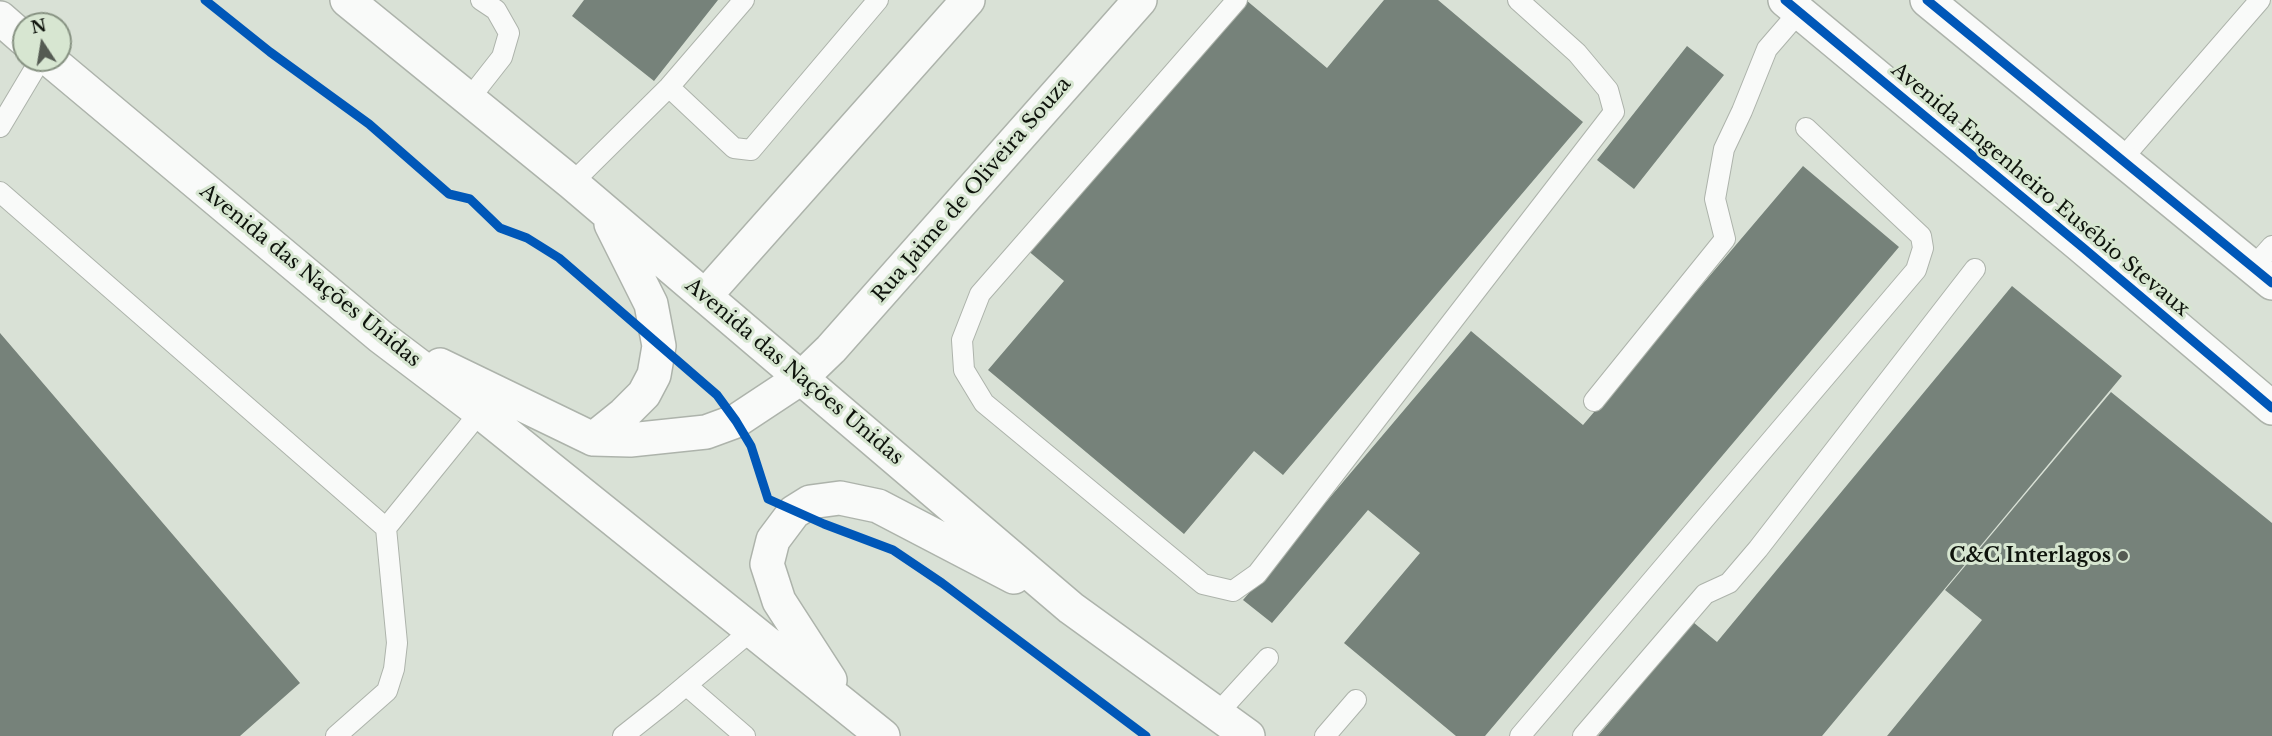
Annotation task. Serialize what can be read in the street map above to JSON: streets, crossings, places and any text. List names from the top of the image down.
{
  "streets": {
    "main road": ["Rua Jaime de Oliveira Souza", "Avenida Engenheiro Eusébio Stevaux", "Avenida das Nações Unidas"]
  },
  "crossings": [
    ["Rua Jaime de Oliveira Souza", "Avenida das Nações Unidas"]
  ],
  "places": ["C&C Interlagos"],
  "north": "top"
}
